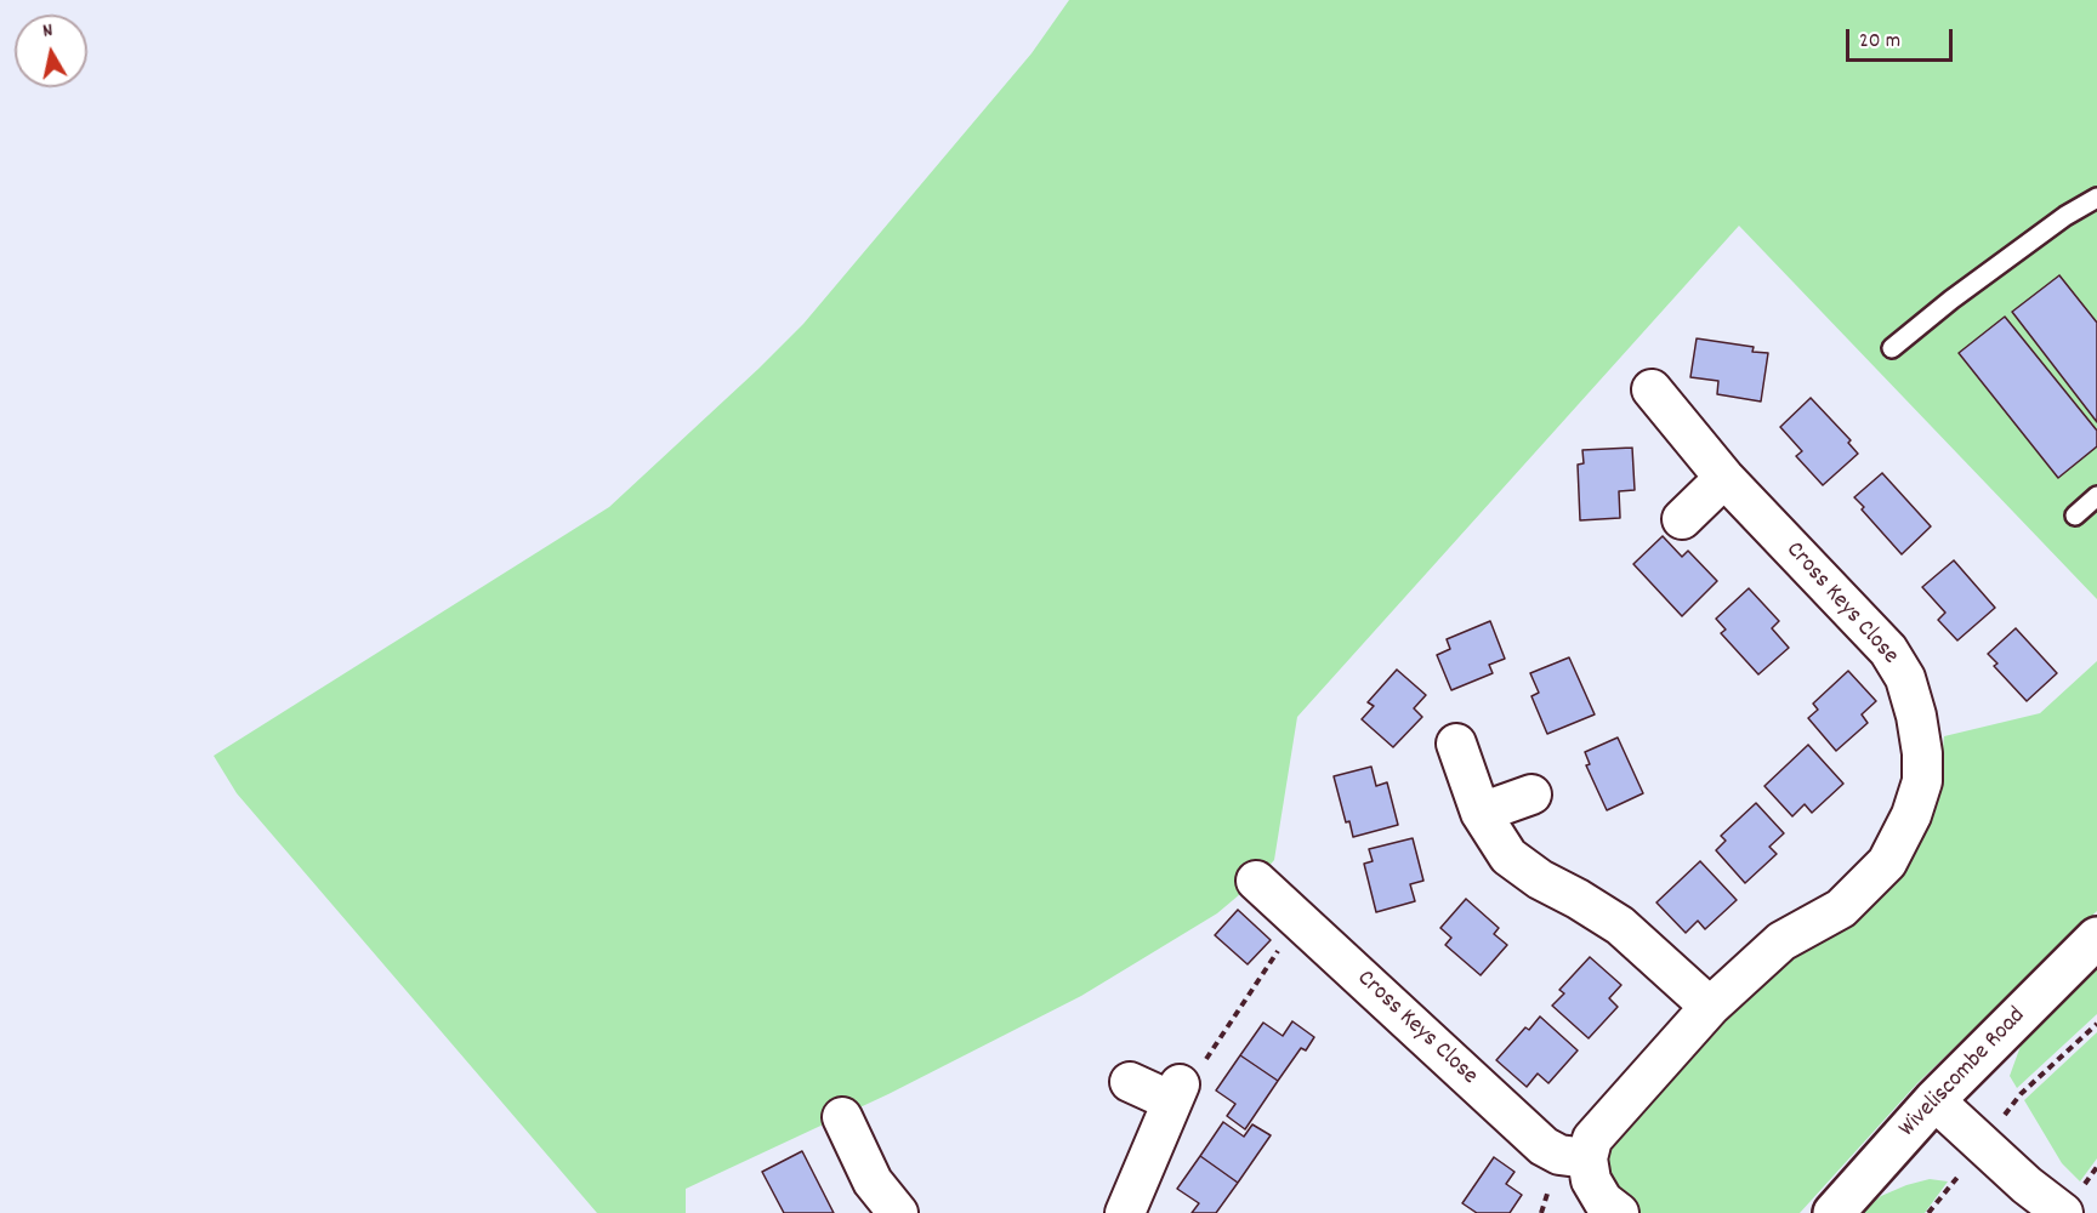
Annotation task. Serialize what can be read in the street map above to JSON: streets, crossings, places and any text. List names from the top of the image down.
{
  "streets": {
    "main road": ["Wiveliscombe Road"],
    "street": ["Cross Keys Close"]
  },
  "scale_bar": "20 m",
  "north": "top"
}
